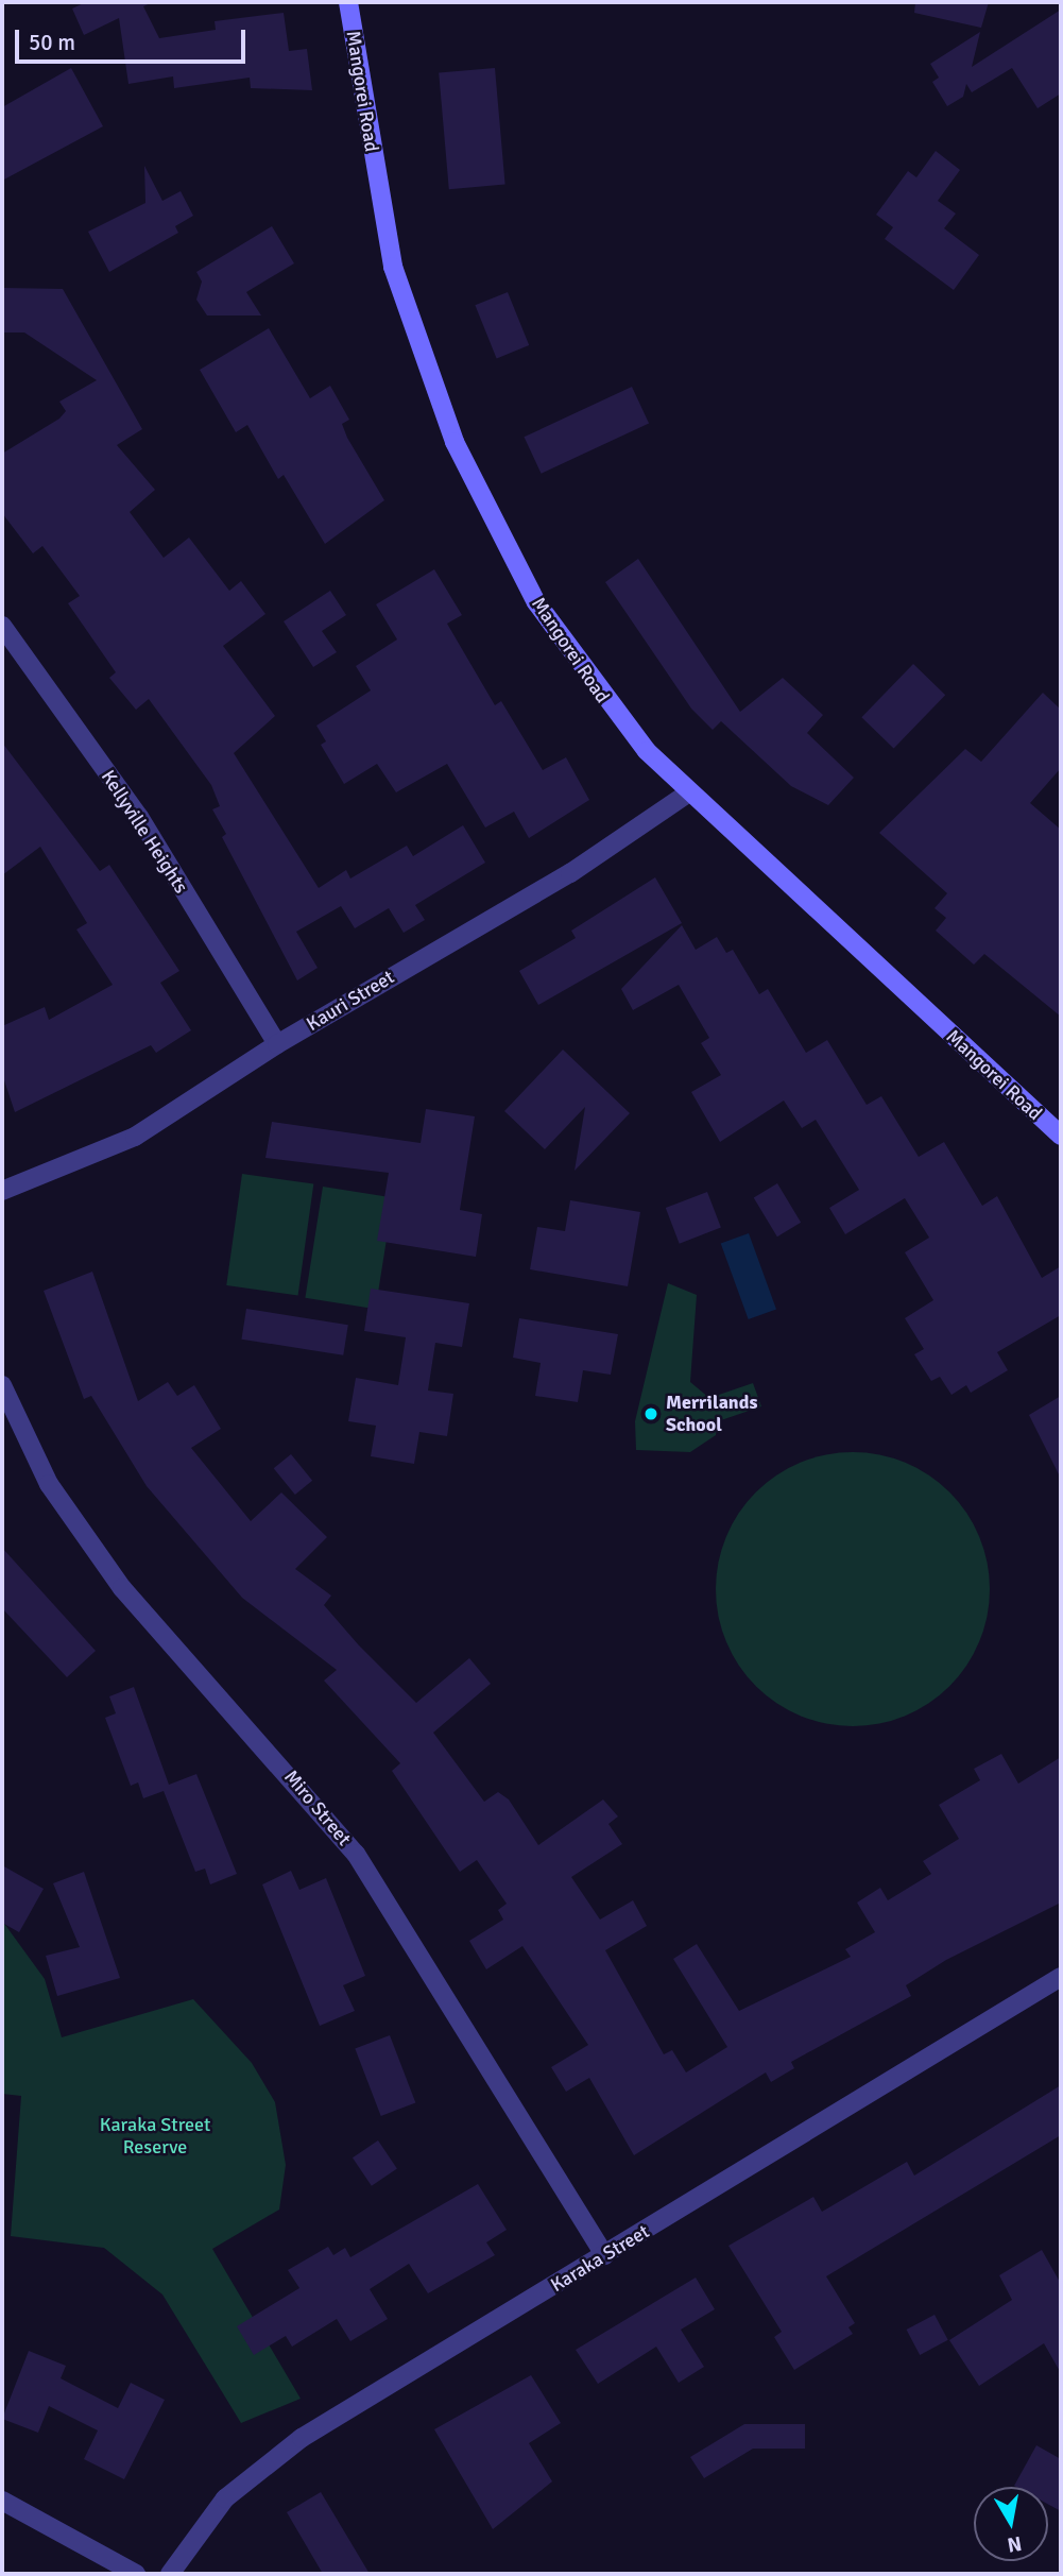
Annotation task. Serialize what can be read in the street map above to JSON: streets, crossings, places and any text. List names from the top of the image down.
{
  "streets": {
    "main road": ["Mangorei Road"],
    "street": [
      "Kellyville Heights",
      "Kauri Street",
      "Miro Street",
      "Karaka Street"
    ]
  },
  "crossings": [
    ["Mangorei Road", "Kauri Street"],
    ["Kellyville Heights", "Kauri Street"],
    ["Miro Street", "Karaka Street"]
  ],
  "parks": ["Karaka Street Reserve"],
  "places": ["Merrilands School"],
  "scale_bar": "50 m",
  "north": "bottom"
}
